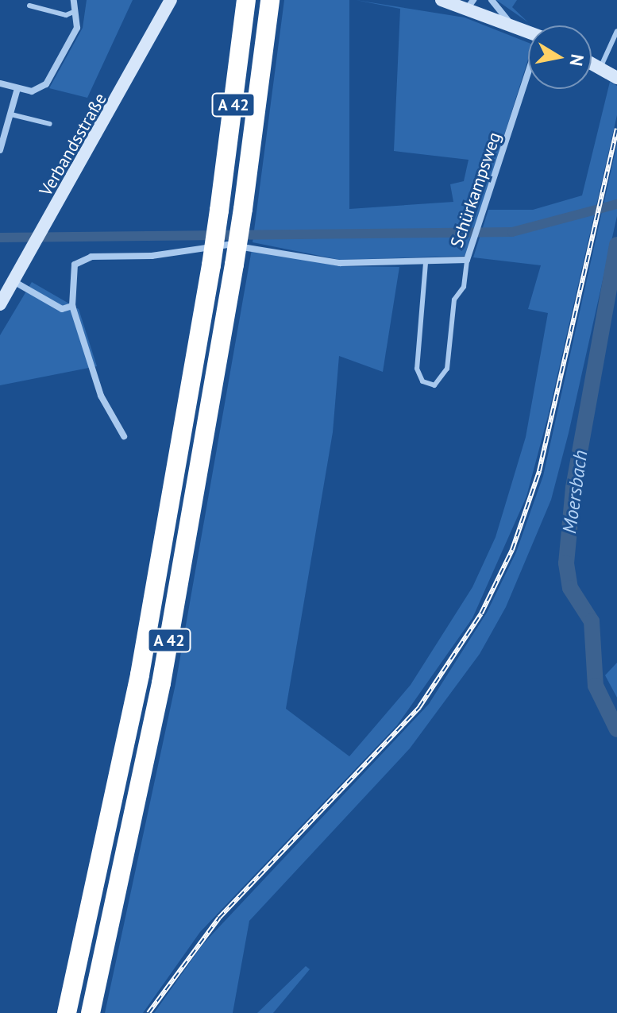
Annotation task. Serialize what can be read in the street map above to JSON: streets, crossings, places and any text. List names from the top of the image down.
{
  "streets": {
    "highway": ["A 42"],
    "main road": ["Verbandsstraße"],
    "street": ["Schürkampsweg"]
  },
  "water": ["Moersbach"],
  "north": "right"
}
